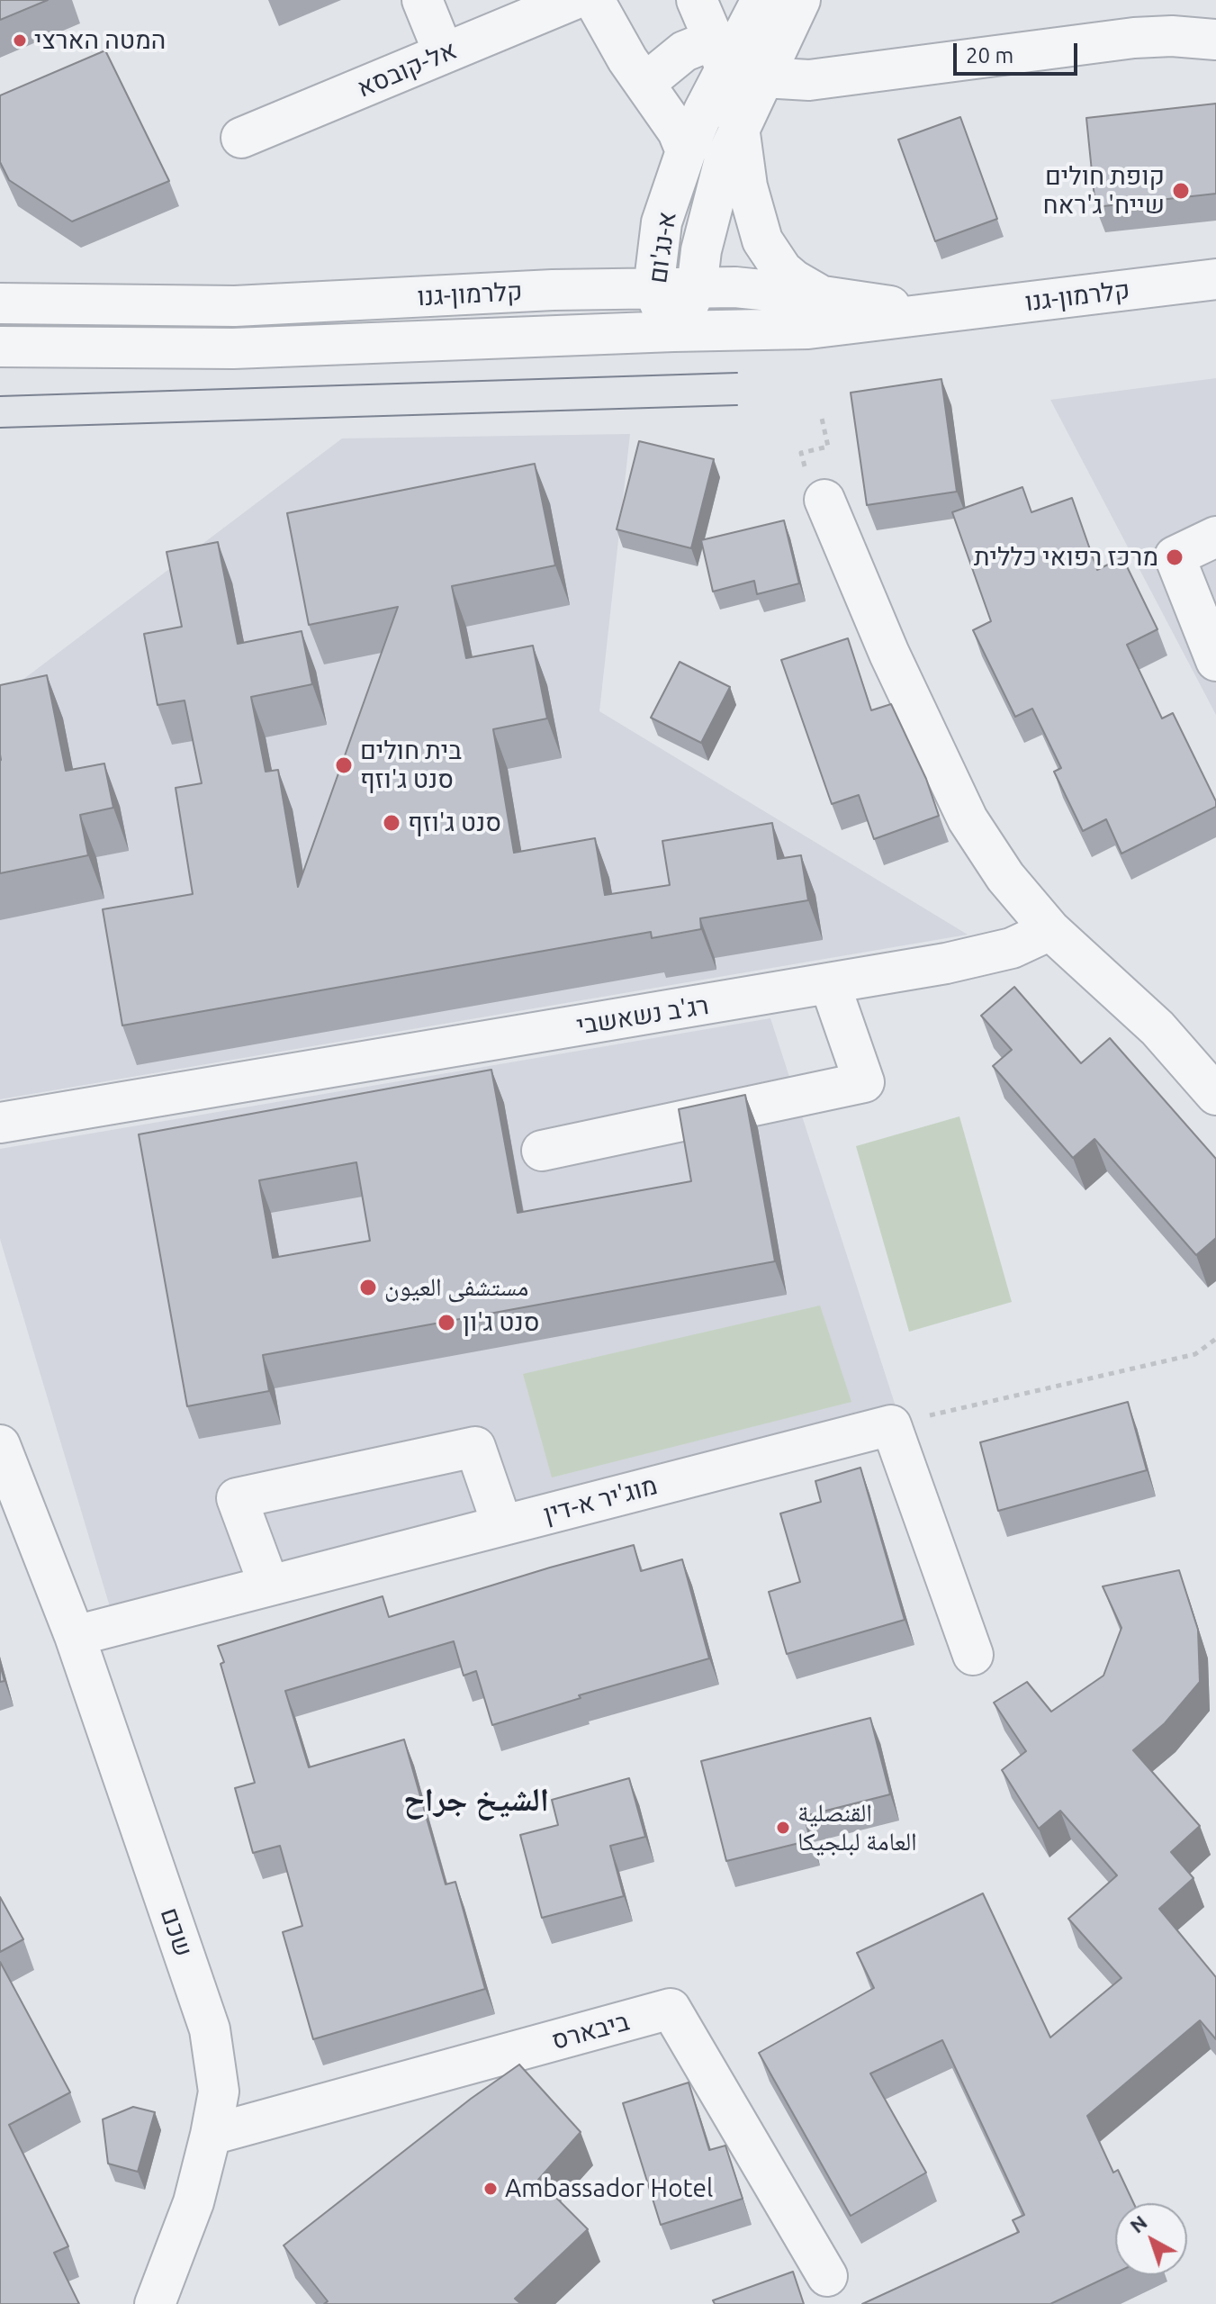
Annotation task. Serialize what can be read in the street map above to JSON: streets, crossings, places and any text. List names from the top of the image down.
{
  "streets": {
    "street": [
      "אל-קובסא",
      "א-נג'ום",
      "קלרמון-גנו",
      "רג'ב נשאשבי",
      "מוג'יר א-דין",
      "שכם",
      "ביבארס"
    ]
  },
  "crossings": [
    ["א-נג'ום", "קלרמון-גנו"],
    ["מוג'יר א-דין", "שכם"],
    ["שכם", "ביבארס"]
  ],
  "districts": ["الشيخ جراح"],
  "places": [
    "המטה הארצי",
    "קופת חולים שייח' ג'ראח",
    "מרכז רפואי כללית",
    "בית חולים סנט ג'וזף",
    "סנט ג'וזף",
    "مستشفى العيون",
    "סנט ג'ון",
    "القنصلية العامة لبلجيكا",
    "Ambassador Hotel"
  ],
  "scale_bar": "20 m",
  "north": "top left"
}
